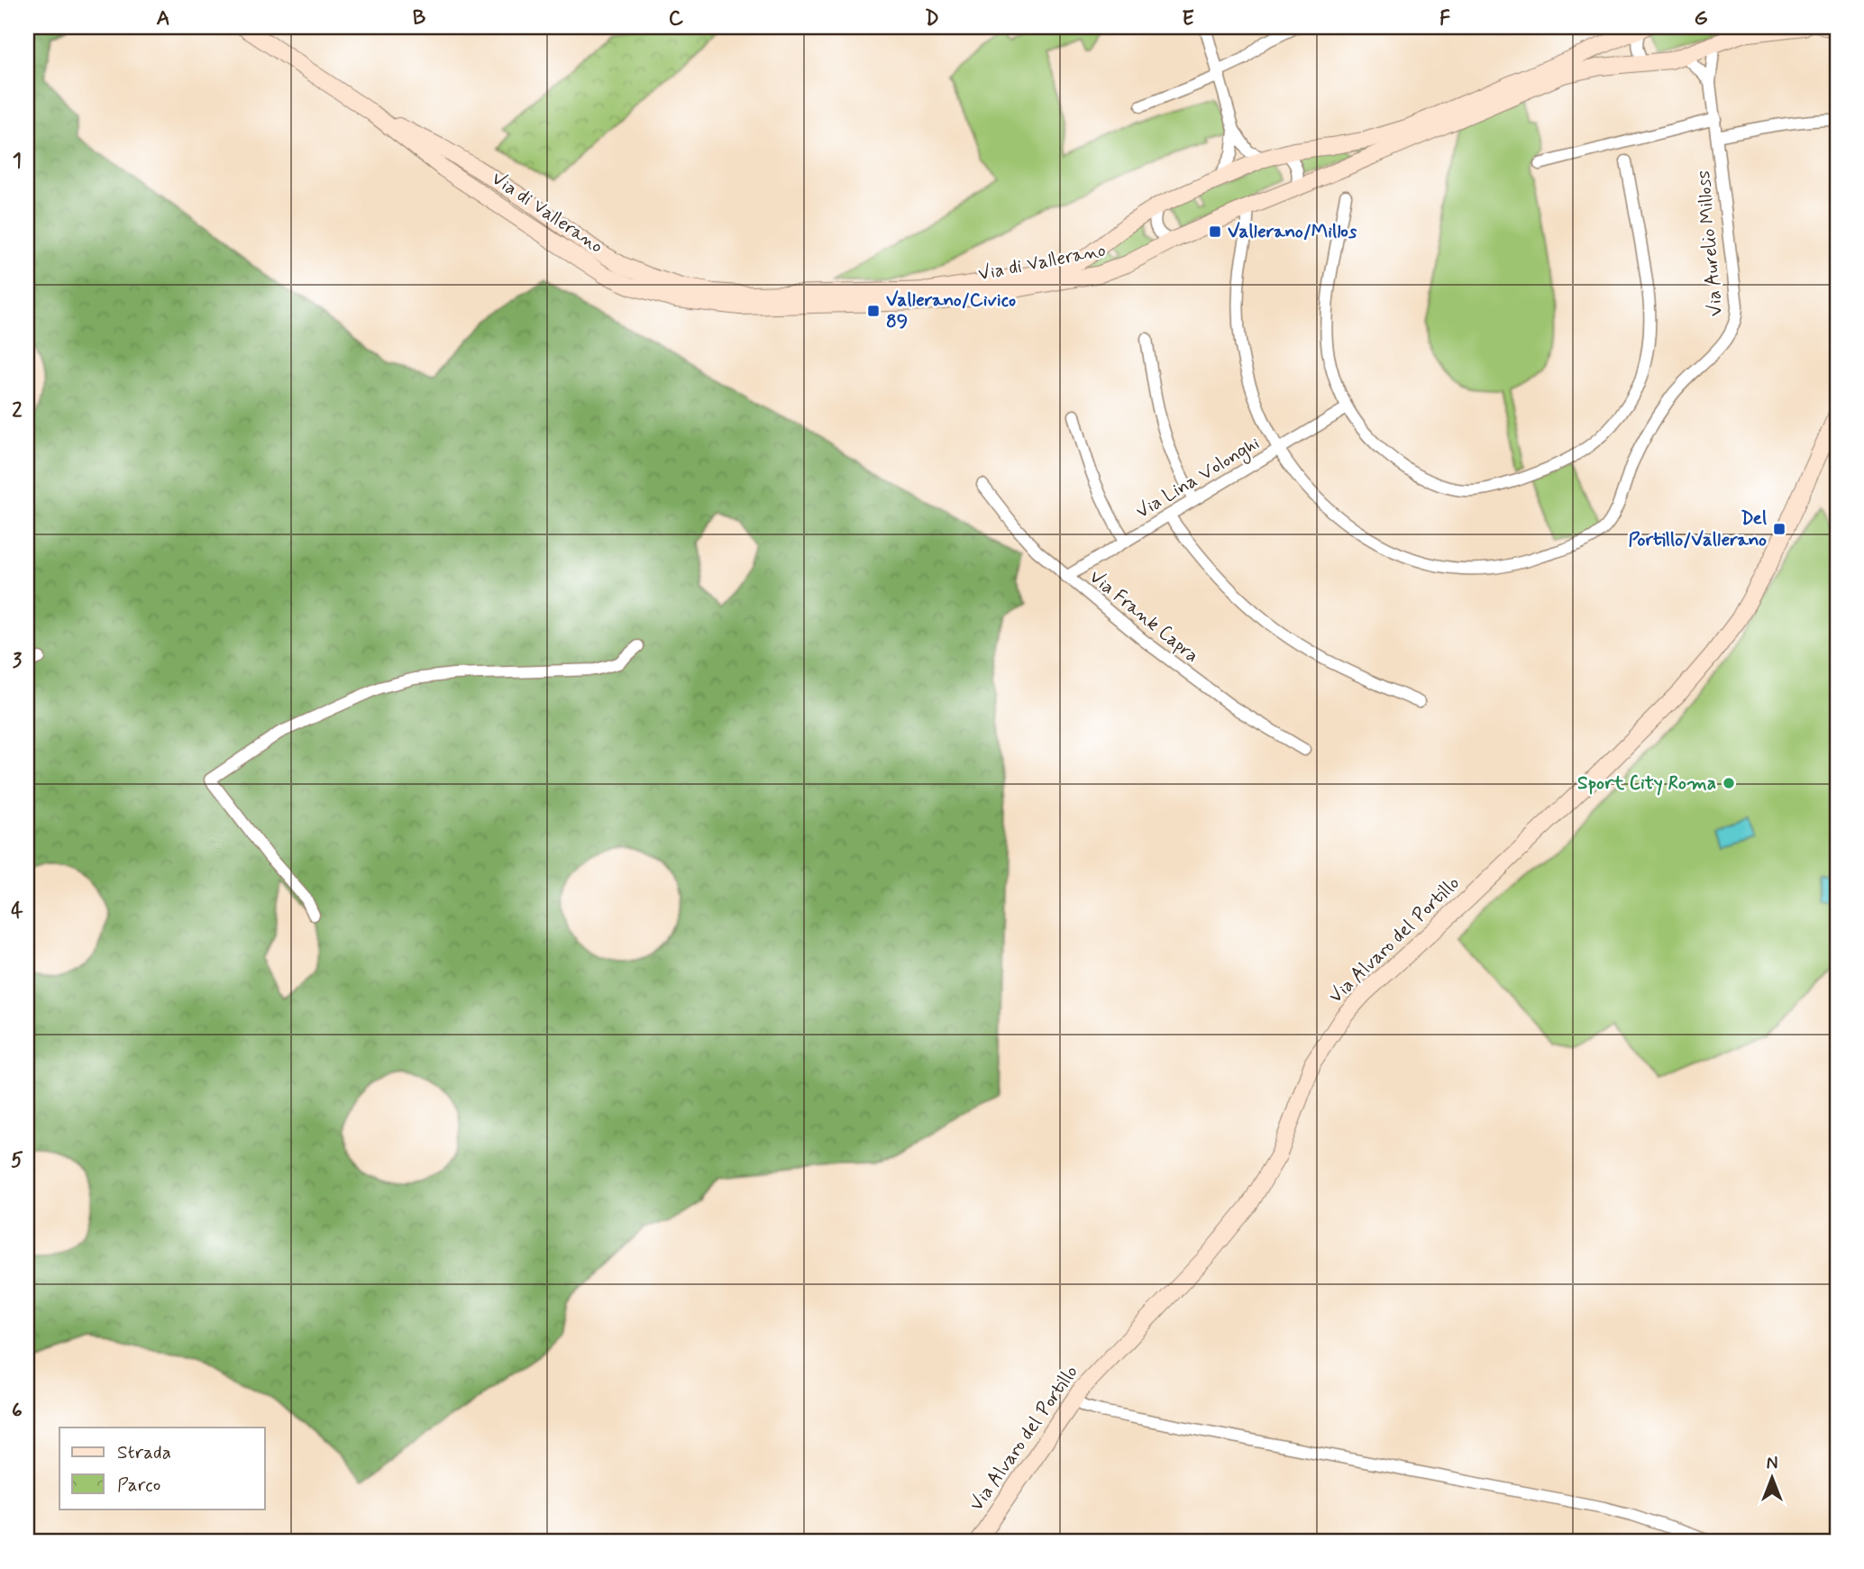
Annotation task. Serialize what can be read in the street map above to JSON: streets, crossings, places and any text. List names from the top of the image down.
{
  "streets": {
    "street": [
      "Via di Vallerano",
      "Via Aurelio Milloss",
      "Via Lina Volonghi",
      "Via Frank Capra",
      "Via Alvaro del Portillo"
    ]
  },
  "crossings": [
    ["Via di Vallerano", "Via Aurelio Milloss"],
    ["Via Aurelio Milloss", "Via Lina Volonghi"],
    ["Via Lina Volonghi", "Via Frank Capra"]
  ],
  "places": {
    "transit": ["Vallerano/Millos", "Vallerano/Civico 89", "Del Portillo/Vallerano"],
    "other": ["Sport City Roma"]
  },
  "legend": ["Strada", "Parco"],
  "north": "top",
  "grid": {
    "columns": [
      "A",
      "B",
      "C",
      "D",
      "E",
      "F",
      "G"
    ],
    "rows": [
      "1",
      "2",
      "3",
      "4",
      "5",
      "6"
    ]
  }
}
